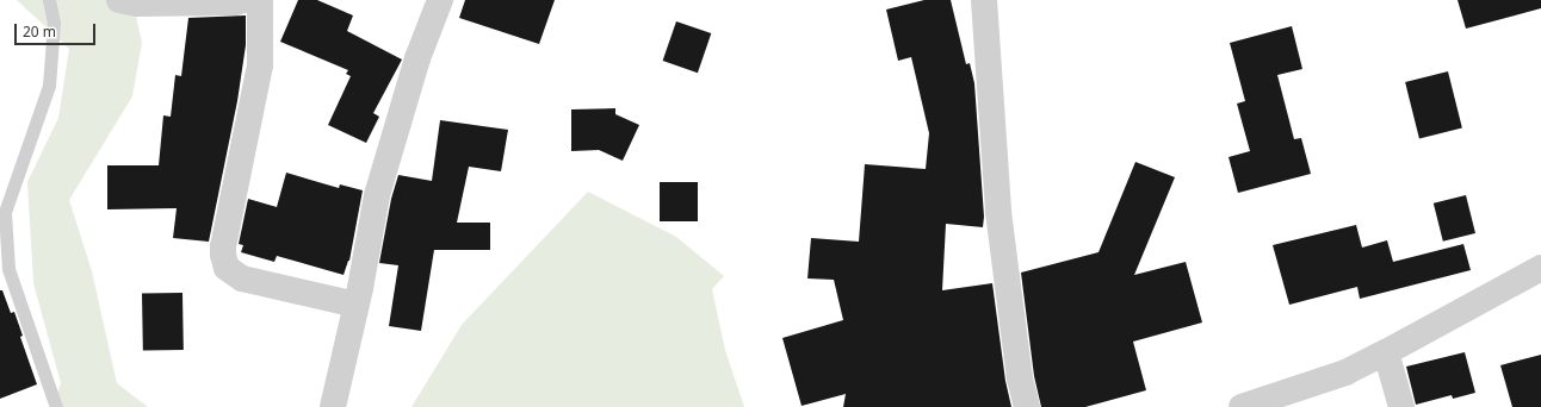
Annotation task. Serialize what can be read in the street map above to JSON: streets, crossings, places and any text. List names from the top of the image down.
{
  "scale_bar": "20 m"
}
